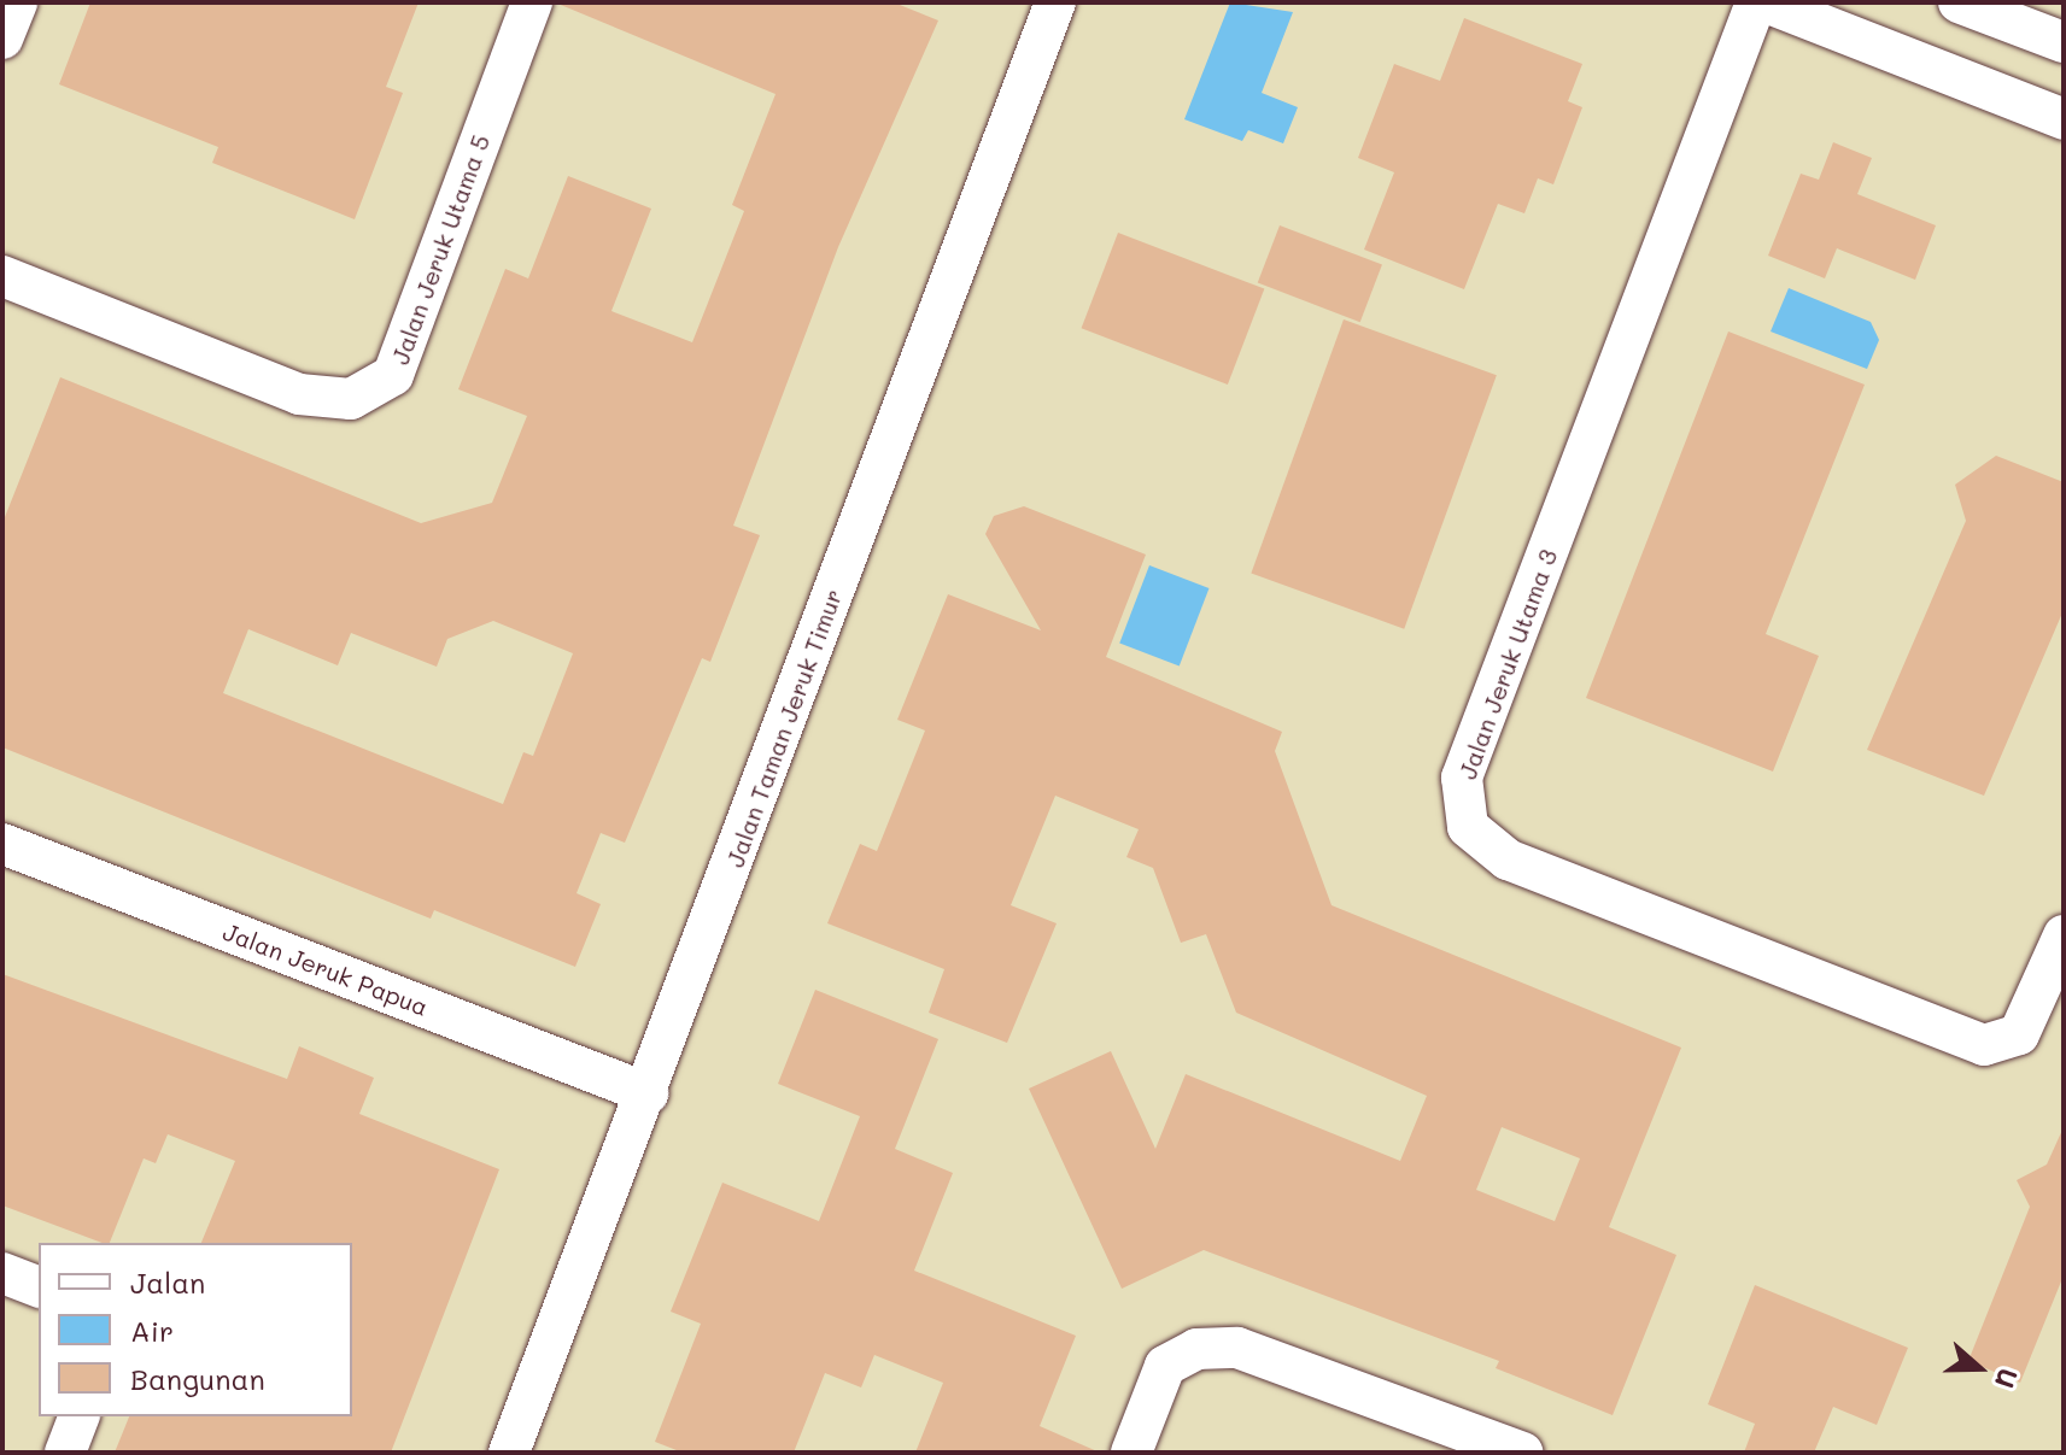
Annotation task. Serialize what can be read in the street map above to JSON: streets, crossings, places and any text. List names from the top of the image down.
{
  "streets": {
    "street": [
      "Jalan Jeruk Utama 5",
      "Jalan Jeruk Utama 3",
      "Jalan Taman Jeruk Timur",
      "Jalan Jeruk Papua"
    ]
  },
  "crossings": [
    ["Jalan Taman Jeruk Timur", "Jalan Jeruk Papua"]
  ],
  "legend": ["Jalan", "Air", "Bangunan"],
  "north": "right"
}
